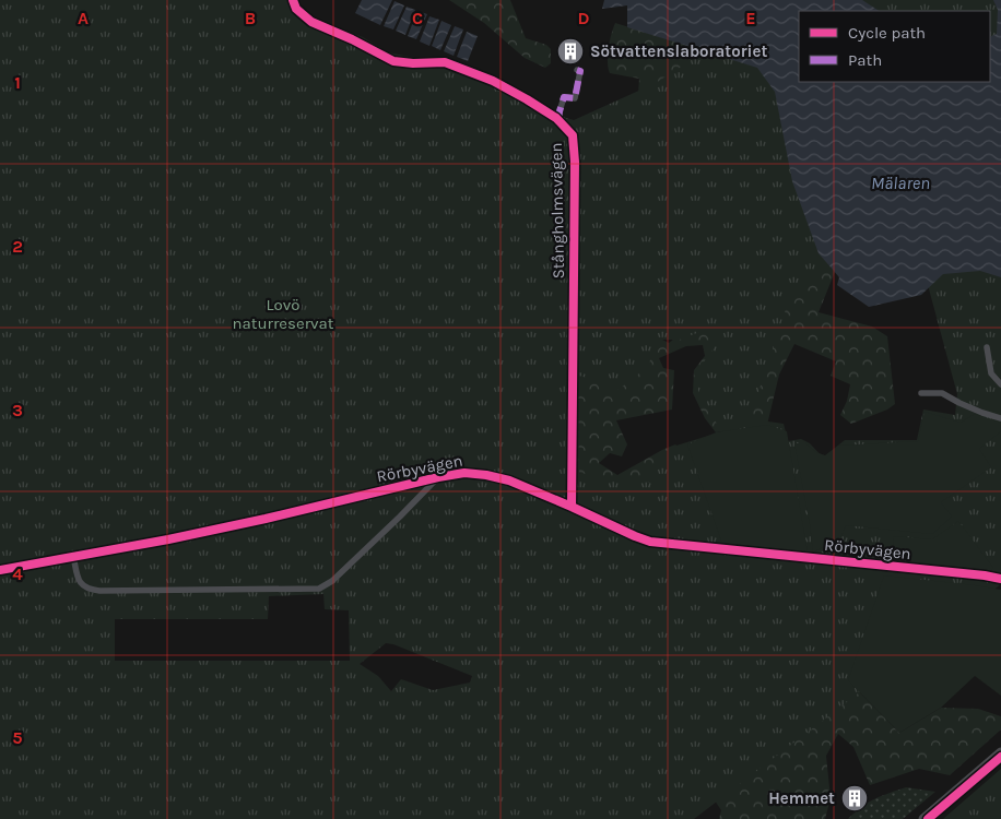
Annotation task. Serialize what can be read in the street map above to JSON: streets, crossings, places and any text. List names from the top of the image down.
{
  "streets": {
    "street": ["Stångholmsvägen", "Rörbyvägen"]
  },
  "crossings": [
    ["Stångholmsvägen", "Rörbyvägen"]
  ],
  "water": ["Mälaren"],
  "parks": ["Lovö naturreservat"],
  "places": {
    "building": ["Sötvattenslaboratoriet", "Hemmet"]
  },
  "legend": ["Cycle path", "Path"],
  "grid": {
    "columns": [
      "A",
      "B",
      "C",
      "D",
      "E"
    ],
    "rows": [
      "1",
      "2",
      "3",
      "4",
      "5"
    ]
  }
}
